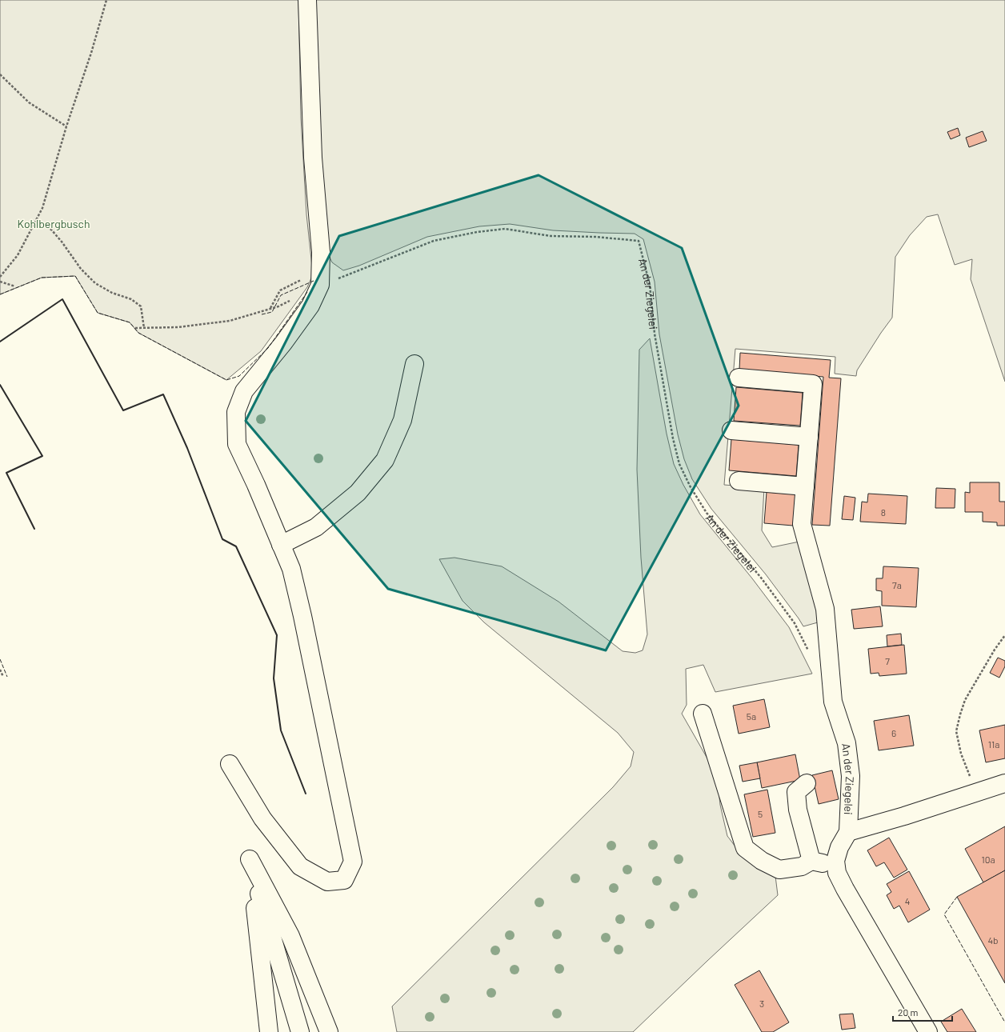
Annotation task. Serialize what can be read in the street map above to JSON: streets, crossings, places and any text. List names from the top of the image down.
{
  "streets": {
    "main road": ["An der Ziegelei"]
  },
  "parks": ["Kohlbergbusch"],
  "house_numbers": [
    "8",
    "7a",
    "7",
    "5a",
    "6",
    "11a",
    "5",
    "10a",
    "4",
    "4b",
    "3"
  ],
  "scale_bar": "20 m"
}
